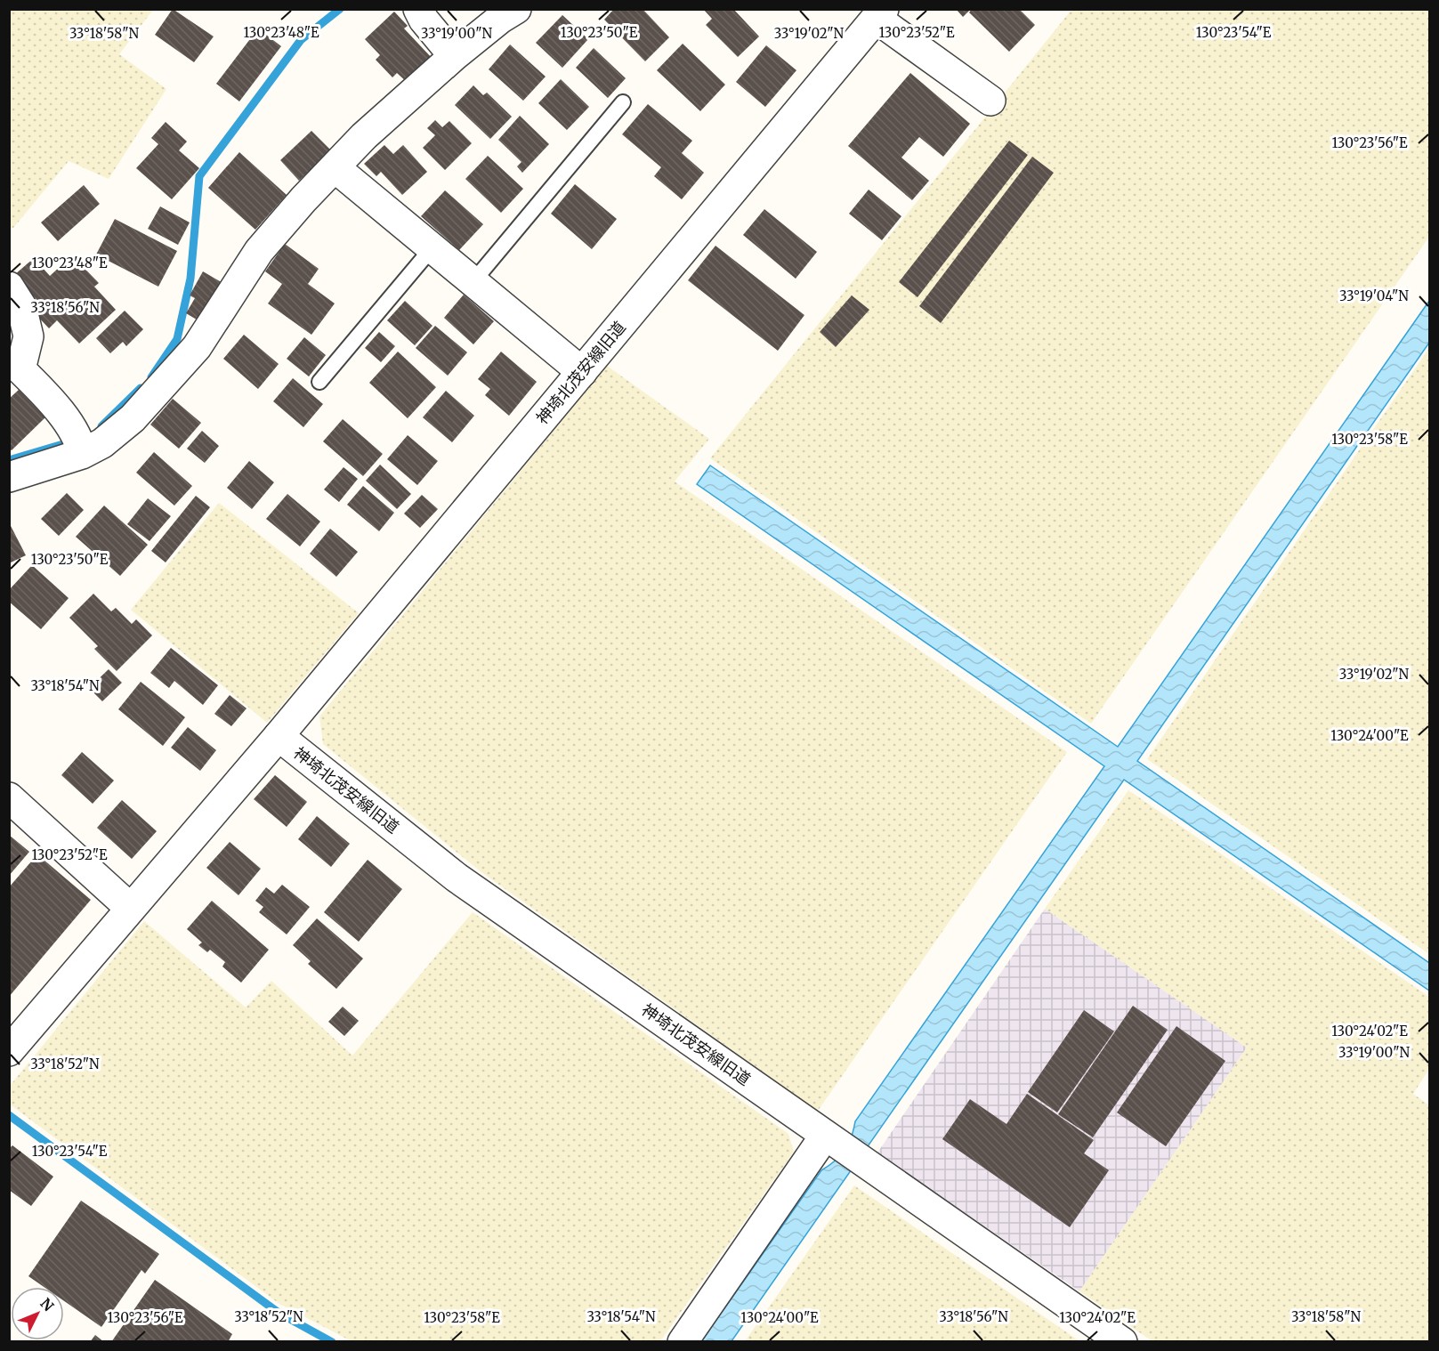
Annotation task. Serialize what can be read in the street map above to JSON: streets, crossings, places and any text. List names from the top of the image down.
{
  "streets": {
    "street": ["神埼北茂安線旧道"]
  },
  "north": "top right",
  "coordinates": [
    "130°23'48\"E",
    "130°23'50\"E",
    "130°23'52\"E",
    "130°23'54\"E",
    "33°19'00\"N",
    "33°19'02\"N",
    "33°18'58\"N",
    "130°23'56\"E",
    "33°19'04\"N",
    "33°18'56\"N",
    "130°23'58\"E",
    "33°18'54\"N",
    "130°24'00\"E",
    "130°24'02\"E",
    "33°18'52\"N"
  ]
}
